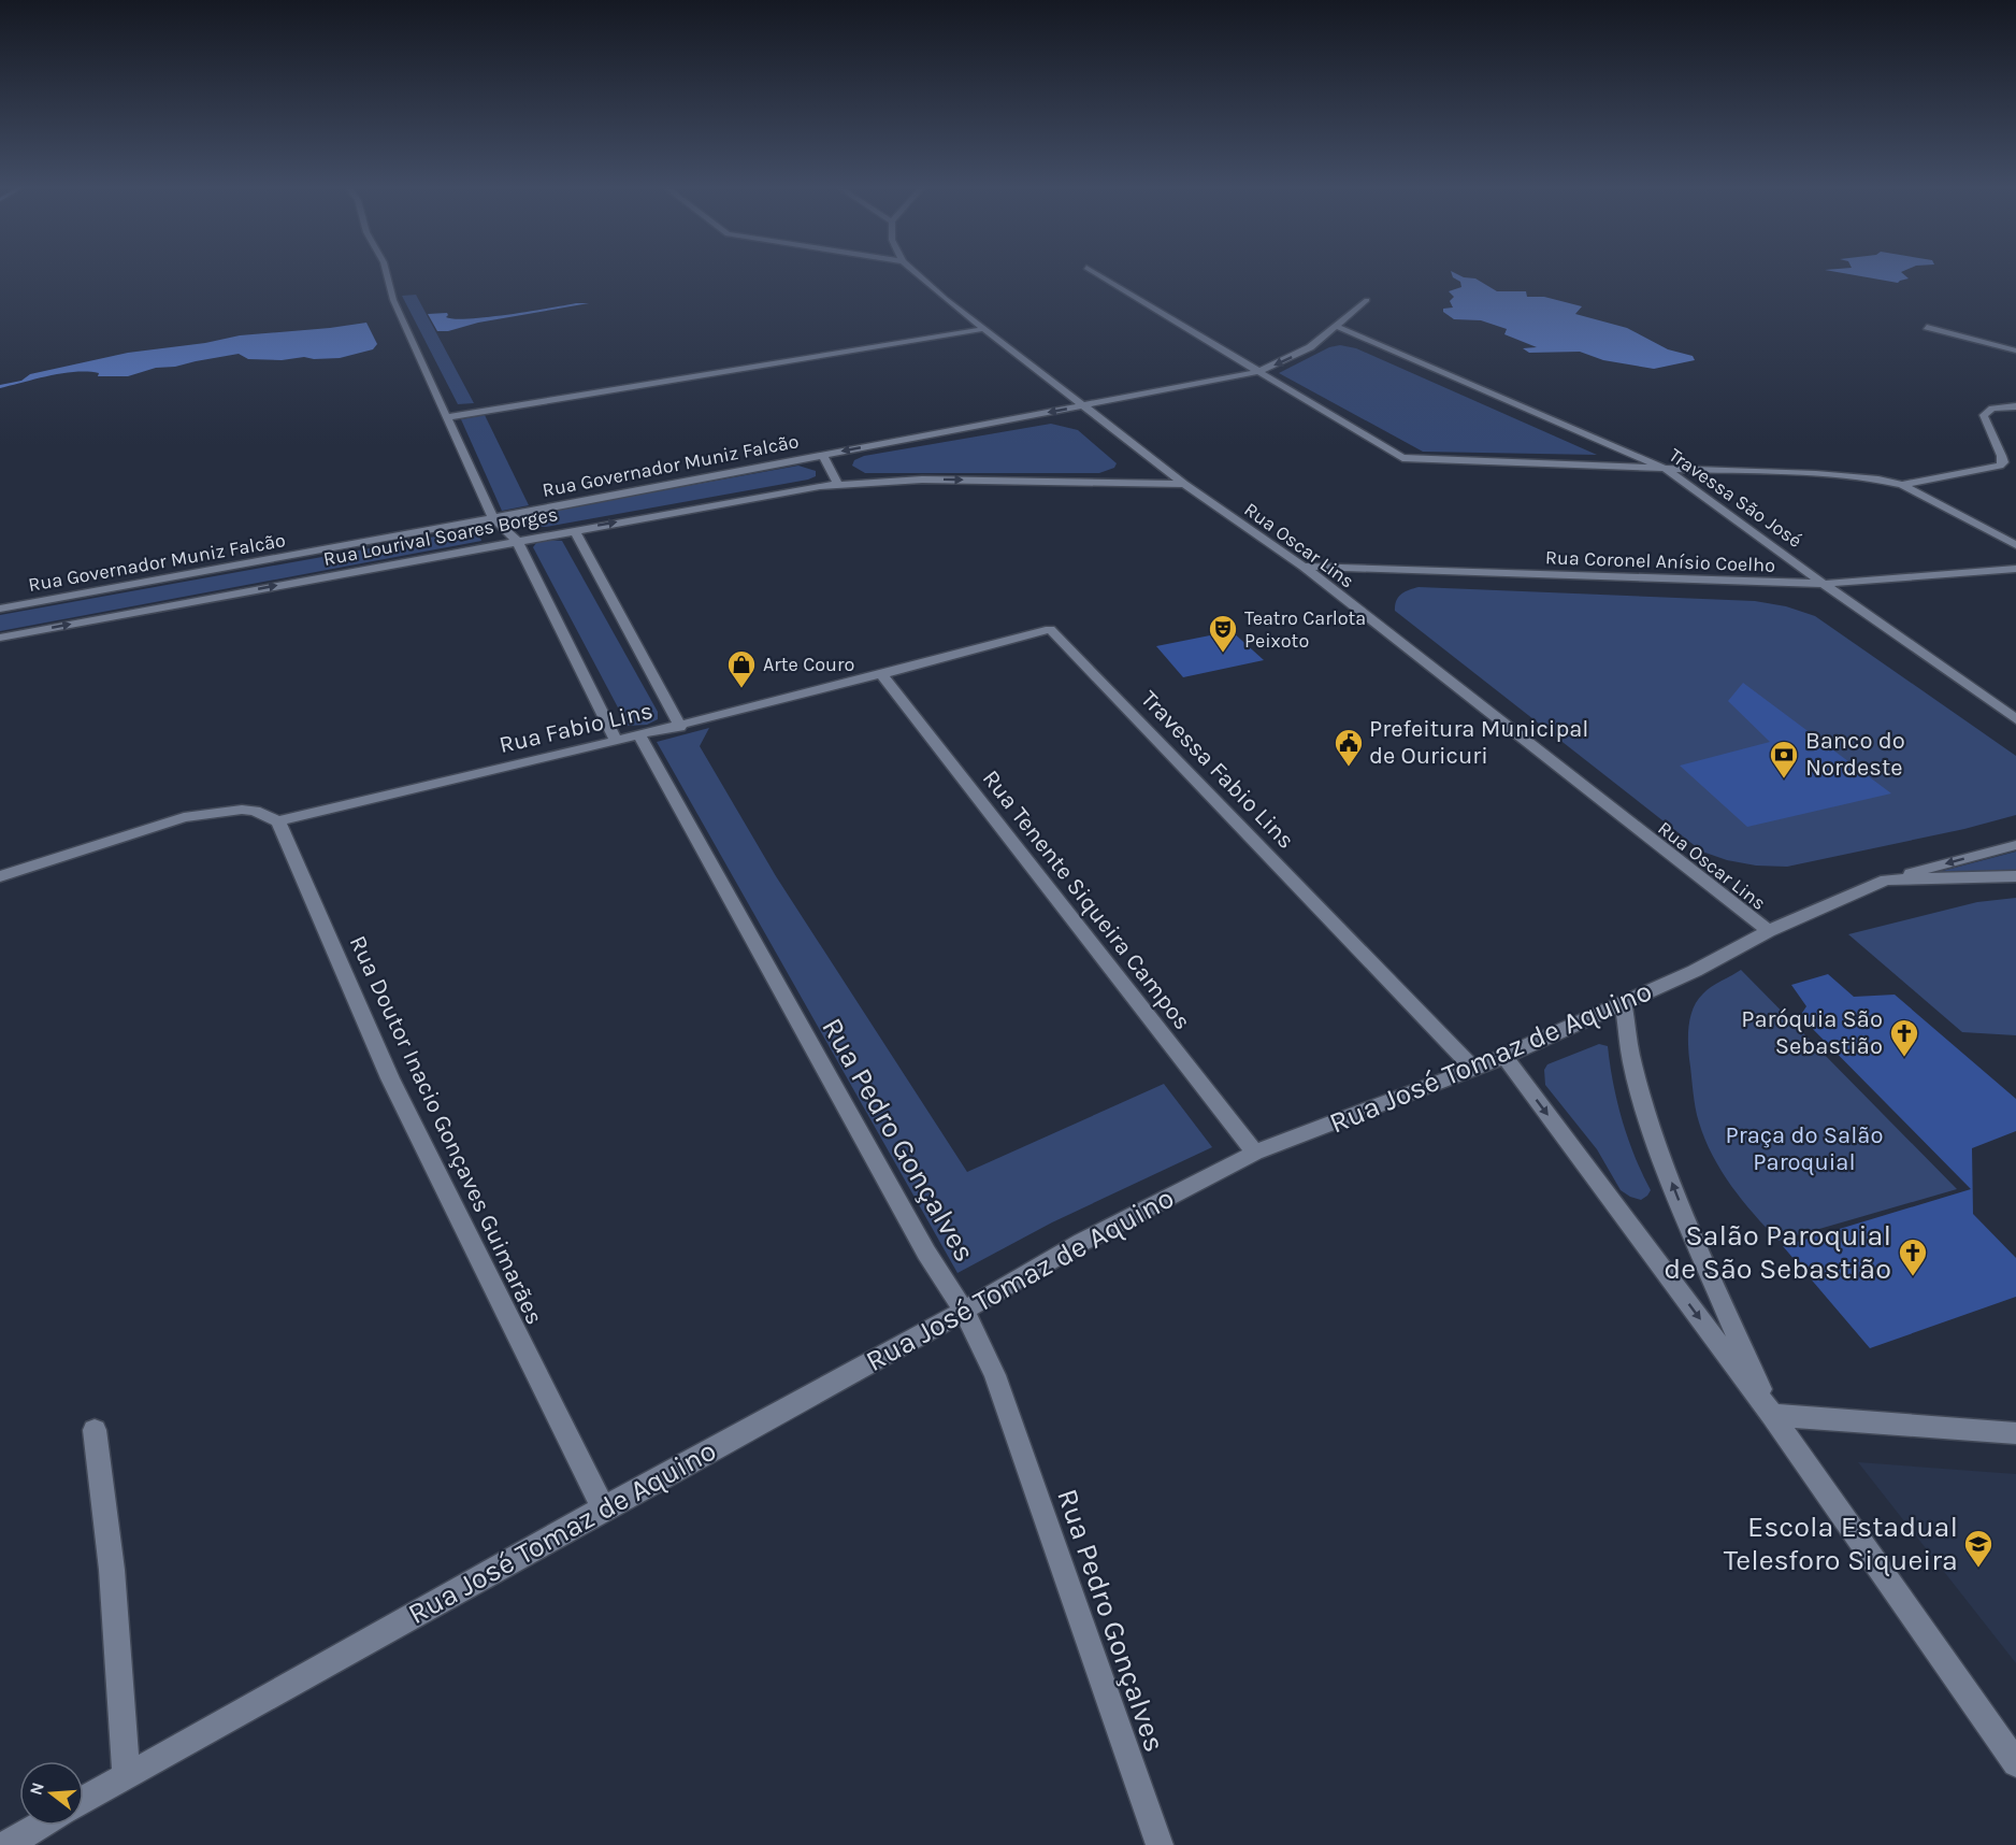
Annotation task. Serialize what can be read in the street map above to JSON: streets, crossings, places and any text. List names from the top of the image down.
{
  "streets": {
    "street": [
      "Rua Governador Muniz Falcão",
      "Travessa São José",
      "Rua Lourival Soares Borges",
      "Rua Oscar Lins",
      "Rua Coronel Anísio Coelho",
      "Rua Fabio Lins",
      "Travessa Fabio Lins",
      "Rua Tenente Siqueira Campos",
      "Rua José Tomaz de Aquino",
      "Rua Doutor Inacio Gonçaves Guimarães",
      "Rua Pedro Gonçalves"
    ]
  },
  "crossings": [
    ["Rua Governador Muniz Falcão", "Travessa São José"],
    ["Rua Governador Muniz Falcão", "Rua Lourival Soares Borges"],
    ["Rua Governador Muniz Falcão", "Rua Oscar Lins"],
    ["Travessa São José", "Rua Coronel Anísio Coelho"],
    ["Rua Lourival Soares Borges", "Rua Oscar Lins"],
    ["Rua Oscar Lins", "Rua Coronel Anísio Coelho"],
    ["Rua Oscar Lins", "Rua José Tomaz de Aquino"],
    ["Rua Fabio Lins", "Travessa Fabio Lins"],
    ["Rua Fabio Lins", "Rua Tenente Siqueira Campos"],
    ["Rua Fabio Lins", "Rua Doutor Inacio Gonçaves Guimarães"],
    ["Rua Fabio Lins", "Rua Pedro Gonçalves"],
    ["Travessa Fabio Lins", "Rua Tenente Siqueira Campos"],
    ["Travessa Fabio Lins", "Rua José Tomaz de Aquino"],
    ["Rua Tenente Siqueira Campos", "Rua José Tomaz de Aquino"],
    ["Rua José Tomaz de Aquino", "Rua Doutor Inacio Gonçaves Guimarães"],
    ["Rua José Tomaz de Aquino", "Rua Pedro Gonçalves"]
  ],
  "parks": ["Praça do Salão Paroquial"],
  "places": {
    "theatre": ["Teatro Carlota Peixoto"],
    "shop": ["Arte Couro"],
    "public building": ["Prefeitura Municipal de Ouricuri"],
    "bank": ["Banco do Nordeste"],
    "church": ["Paróquia São Sebastião", "Salão Paroquial de São Sebastião"],
    "school or university": ["Escola Estadual Telesforo Siqueira"]
  },
  "north": "left"
}
